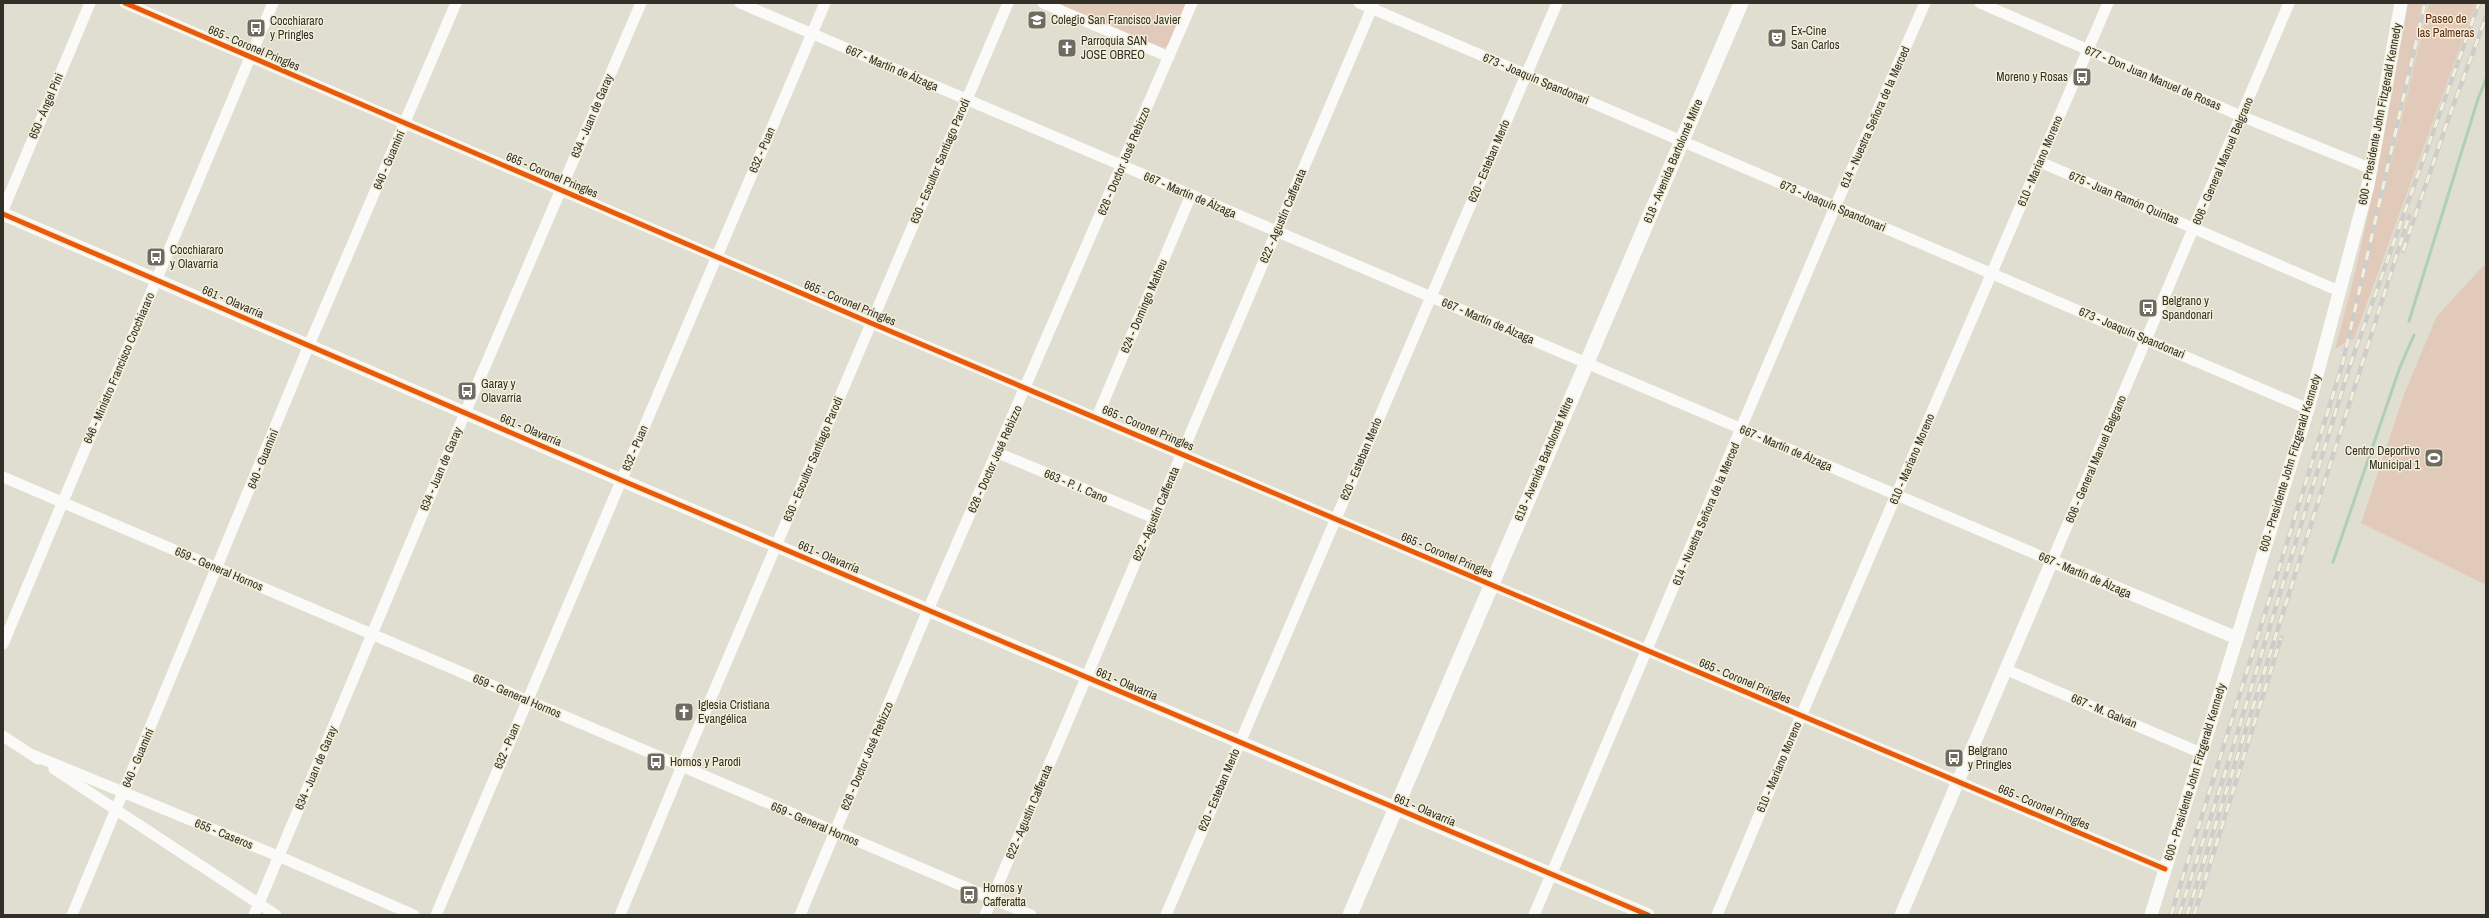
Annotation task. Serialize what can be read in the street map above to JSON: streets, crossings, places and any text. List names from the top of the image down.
{
  "streets": {
    "main road": ["618 - Avenida Bartolomé Mitre"],
    "street": [
      "665 - Coronel Pringles",
      "667 - Martín de Álzaga",
      "677 - Don Juan Manuel de Rosas",
      "673 - Joaquín Spandonari",
      "650 - Ángel Pini",
      "600 - Presidente John Fitzgerald Kennedy",
      "634 - Juan de Garay",
      "614 - Nuestra Señora de la Merced",
      "632 - Puan",
      "640 - Guaminí",
      "630 - Escultor Santiago Parodi",
      "626 - Doctor José Rebizzo",
      "620 - Esteban Merlo",
      "610 - Mariano Moreno",
      "606 - General Manuel Belgrano",
      "675 - Juan Ramón Quintas",
      "622 - Agustín Cafferata",
      "661 - Olavarría",
      "624 - Domingo Matheu",
      "646 - Ministro Francisco Cocchiararo",
      "663 - P. I. Cano",
      "659 - General Hornos",
      "667 - M. Galván",
      "655 - Caseros"
    ]
  },
  "crossings": [
    ["665 - Coronel Pringles", "600 - Presidente John Fitzgerald Kennedy"],
    ["665 - Coronel Pringles", "634 - Juan de Garay"],
    ["665 - Coronel Pringles", "614 - Nuestra Señora de la Merced"],
    ["665 - Coronel Pringles", "632 - Puan"],
    ["665 - Coronel Pringles", "640 - Guaminí"],
    ["665 - Coronel Pringles", "630 - Escultor Santiago Parodi"],
    ["665 - Coronel Pringles", "626 - Doctor José Rebizzo"],
    ["665 - Coronel Pringles", "620 - Esteban Merlo"],
    ["665 - Coronel Pringles", "618 - Avenida Bartolomé Mitre"],
    ["665 - Coronel Pringles", "610 - Mariano Moreno"],
    ["665 - Coronel Pringles", "606 - General Manuel Belgrano"],
    ["665 - Coronel Pringles", "622 - Agustín Cafferata"],
    ["665 - Coronel Pringles", "624 - Domingo Matheu"],
    ["665 - Coronel Pringles", "646 - Ministro Francisco Cocchiararo"],
    ["667 - Martín de Álzaga", "600 - Presidente John Fitzgerald Kennedy"],
    ["667 - Martín de Álzaga", "614 - Nuestra Señora de la Merced"],
    ["667 - Martín de Álzaga", "632 - Puan"],
    ["667 - Martín de Álzaga", "630 - Escultor Santiago Parodi"],
    ["667 - Martín de Álzaga", "626 - Doctor José Rebizzo"],
    ["667 - Martín de Álzaga", "620 - Esteban Merlo"],
    ["667 - Martín de Álzaga", "618 - Avenida Bartolomé Mitre"],
    ["667 - Martín de Álzaga", "610 - Mariano Moreno"],
    ["667 - Martín de Álzaga", "606 - General Manuel Belgrano"],
    ["667 - Martín de Álzaga", "622 - Agustín Cafferata"],
    ["667 - Martín de Álzaga", "624 - Domingo Matheu"],
    ["677 - Don Juan Manuel de Rosas", "600 - Presidente John Fitzgerald Kennedy"],
    ["677 - Don Juan Manuel de Rosas", "610 - Mariano Moreno"],
    ["677 - Don Juan Manuel de Rosas", "606 - General Manuel Belgrano"],
    ["673 - Joaquín Spandonari", "600 - Presidente John Fitzgerald Kennedy"],
    ["673 - Joaquín Spandonari", "614 - Nuestra Señora de la Merced"],
    ["673 - Joaquín Spandonari", "620 - Esteban Merlo"],
    ["673 - Joaquín Spandonari", "618 - Avenida Bartolomé Mitre"],
    ["673 - Joaquín Spandonari", "610 - Mariano Moreno"],
    ["673 - Joaquín Spandonari", "606 - General Manuel Belgrano"],
    ["673 - Joaquín Spandonari", "622 - Agustín Cafferata"],
    ["600 - Presidente John Fitzgerald Kennedy", "675 - Juan Ramón Quintas"],
    ["600 - Presidente John Fitzgerald Kennedy", "667 - M. Galván"],
    ["634 - Juan de Garay", "661 - Olavarría"],
    ["634 - Juan de Garay", "659 - General Hornos"],
    ["634 - Juan de Garay", "655 - Caseros"],
    ["614 - Nuestra Señora de la Merced", "661 - Olavarría"],
    ["632 - Puan", "661 - Olavarría"],
    ["632 - Puan", "659 - General Hornos"],
    ["640 - Guaminí", "661 - Olavarría"],
    ["640 - Guaminí", "659 - General Hornos"],
    ["640 - Guaminí", "655 - Caseros"],
    ["630 - Escultor Santiago Parodi", "661 - Olavarría"],
    ["630 - Escultor Santiago Parodi", "659 - General Hornos"],
    ["626 - Doctor José Rebizzo", "661 - Olavarría"],
    ["626 - Doctor José Rebizzo", "663 - P. I. Cano"],
    ["626 - Doctor José Rebizzo", "659 - General Hornos"],
    ["620 - Esteban Merlo", "661 - Olavarría"],
    ["618 - Avenida Bartolomé Mitre", "661 - Olavarría"],
    ["610 - Mariano Moreno", "675 - Juan Ramón Quintas"],
    ["606 - General Manuel Belgrano", "675 - Juan Ramón Quintas"],
    ["606 - General Manuel Belgrano", "667 - M. Galván"],
    ["622 - Agustín Cafferata", "661 - Olavarría"],
    ["622 - Agustín Cafferata", "663 - P. I. Cano"],
    ["622 - Agustín Cafferata", "659 - General Hornos"],
    ["661 - Olavarría", "646 - Ministro Francisco Cocchiararo"],
    ["646 - Ministro Francisco Cocchiararo", "659 - General Hornos"]
  ],
  "parks": ["Paseo de las Palmeras"],
  "places": {
    "school or university": ["Colegio San Francisco Javier"],
    "bus stop": [
      "Cocchiararo y Pringles",
      "Moreno y Rosas",
      "Cocchiararo y Olavarría",
      "Belgrano y Spandonari",
      "Garay y Olavarría",
      "Belgrano y Pringles",
      "Hornos y Parodi",
      "Hornos y Cafferatta"
    ],
    "theatre": ["Ex-Cine San Carlos"],
    "church": ["Parroquia SAN JOSE OBREO", "Iglesia Cristiana Evangélica"],
    "sports": ["Centro Deportivo Municipal 1"]
  }
}
